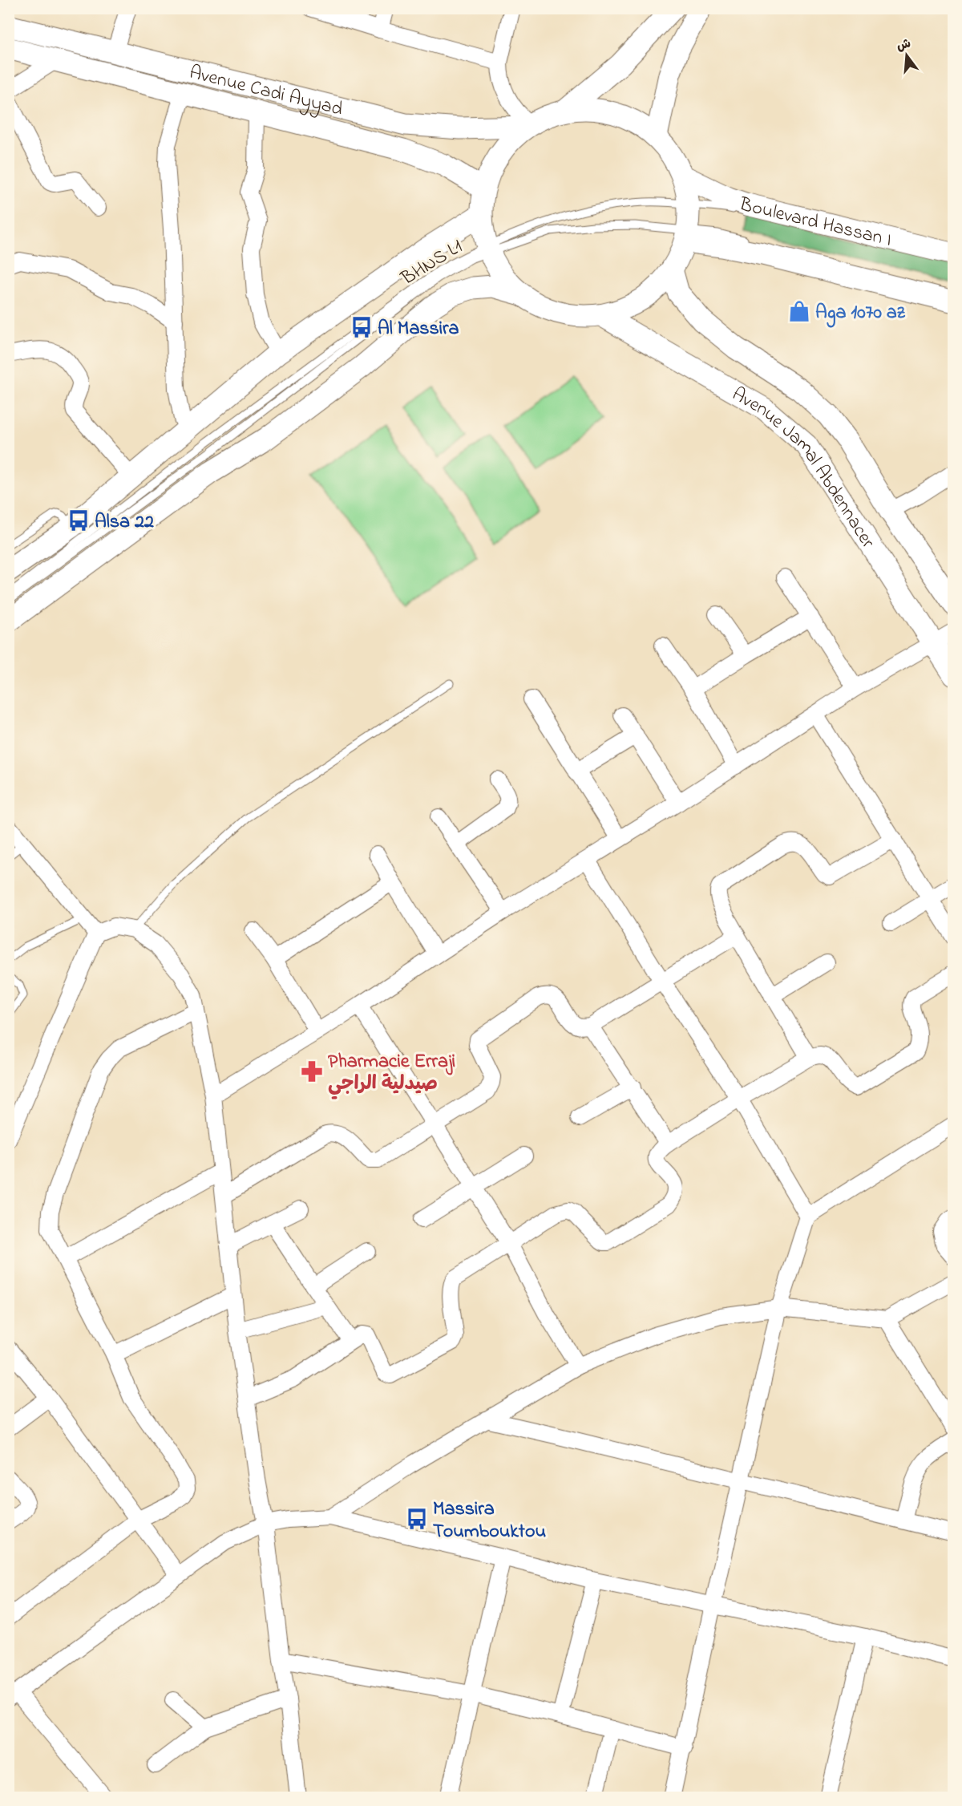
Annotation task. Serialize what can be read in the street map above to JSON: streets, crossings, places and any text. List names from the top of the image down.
{
  "streets": {
    "main road": ["Avenue Cadi Ayyad", "Boulevard Hassan I", "Avenue Jamal Abdennacer"],
    "lane": ["BHNS L1"]
  },
  "places": {
    "shop": ["Aga 1070 az"],
    "bus stop": ["Al Massira", "Alsa 22", "Massira Toumbouktou"],
    "pharmacy": ["Pharmacie Erraji صيدلية الراجي"]
  },
  "north": "top"
}
